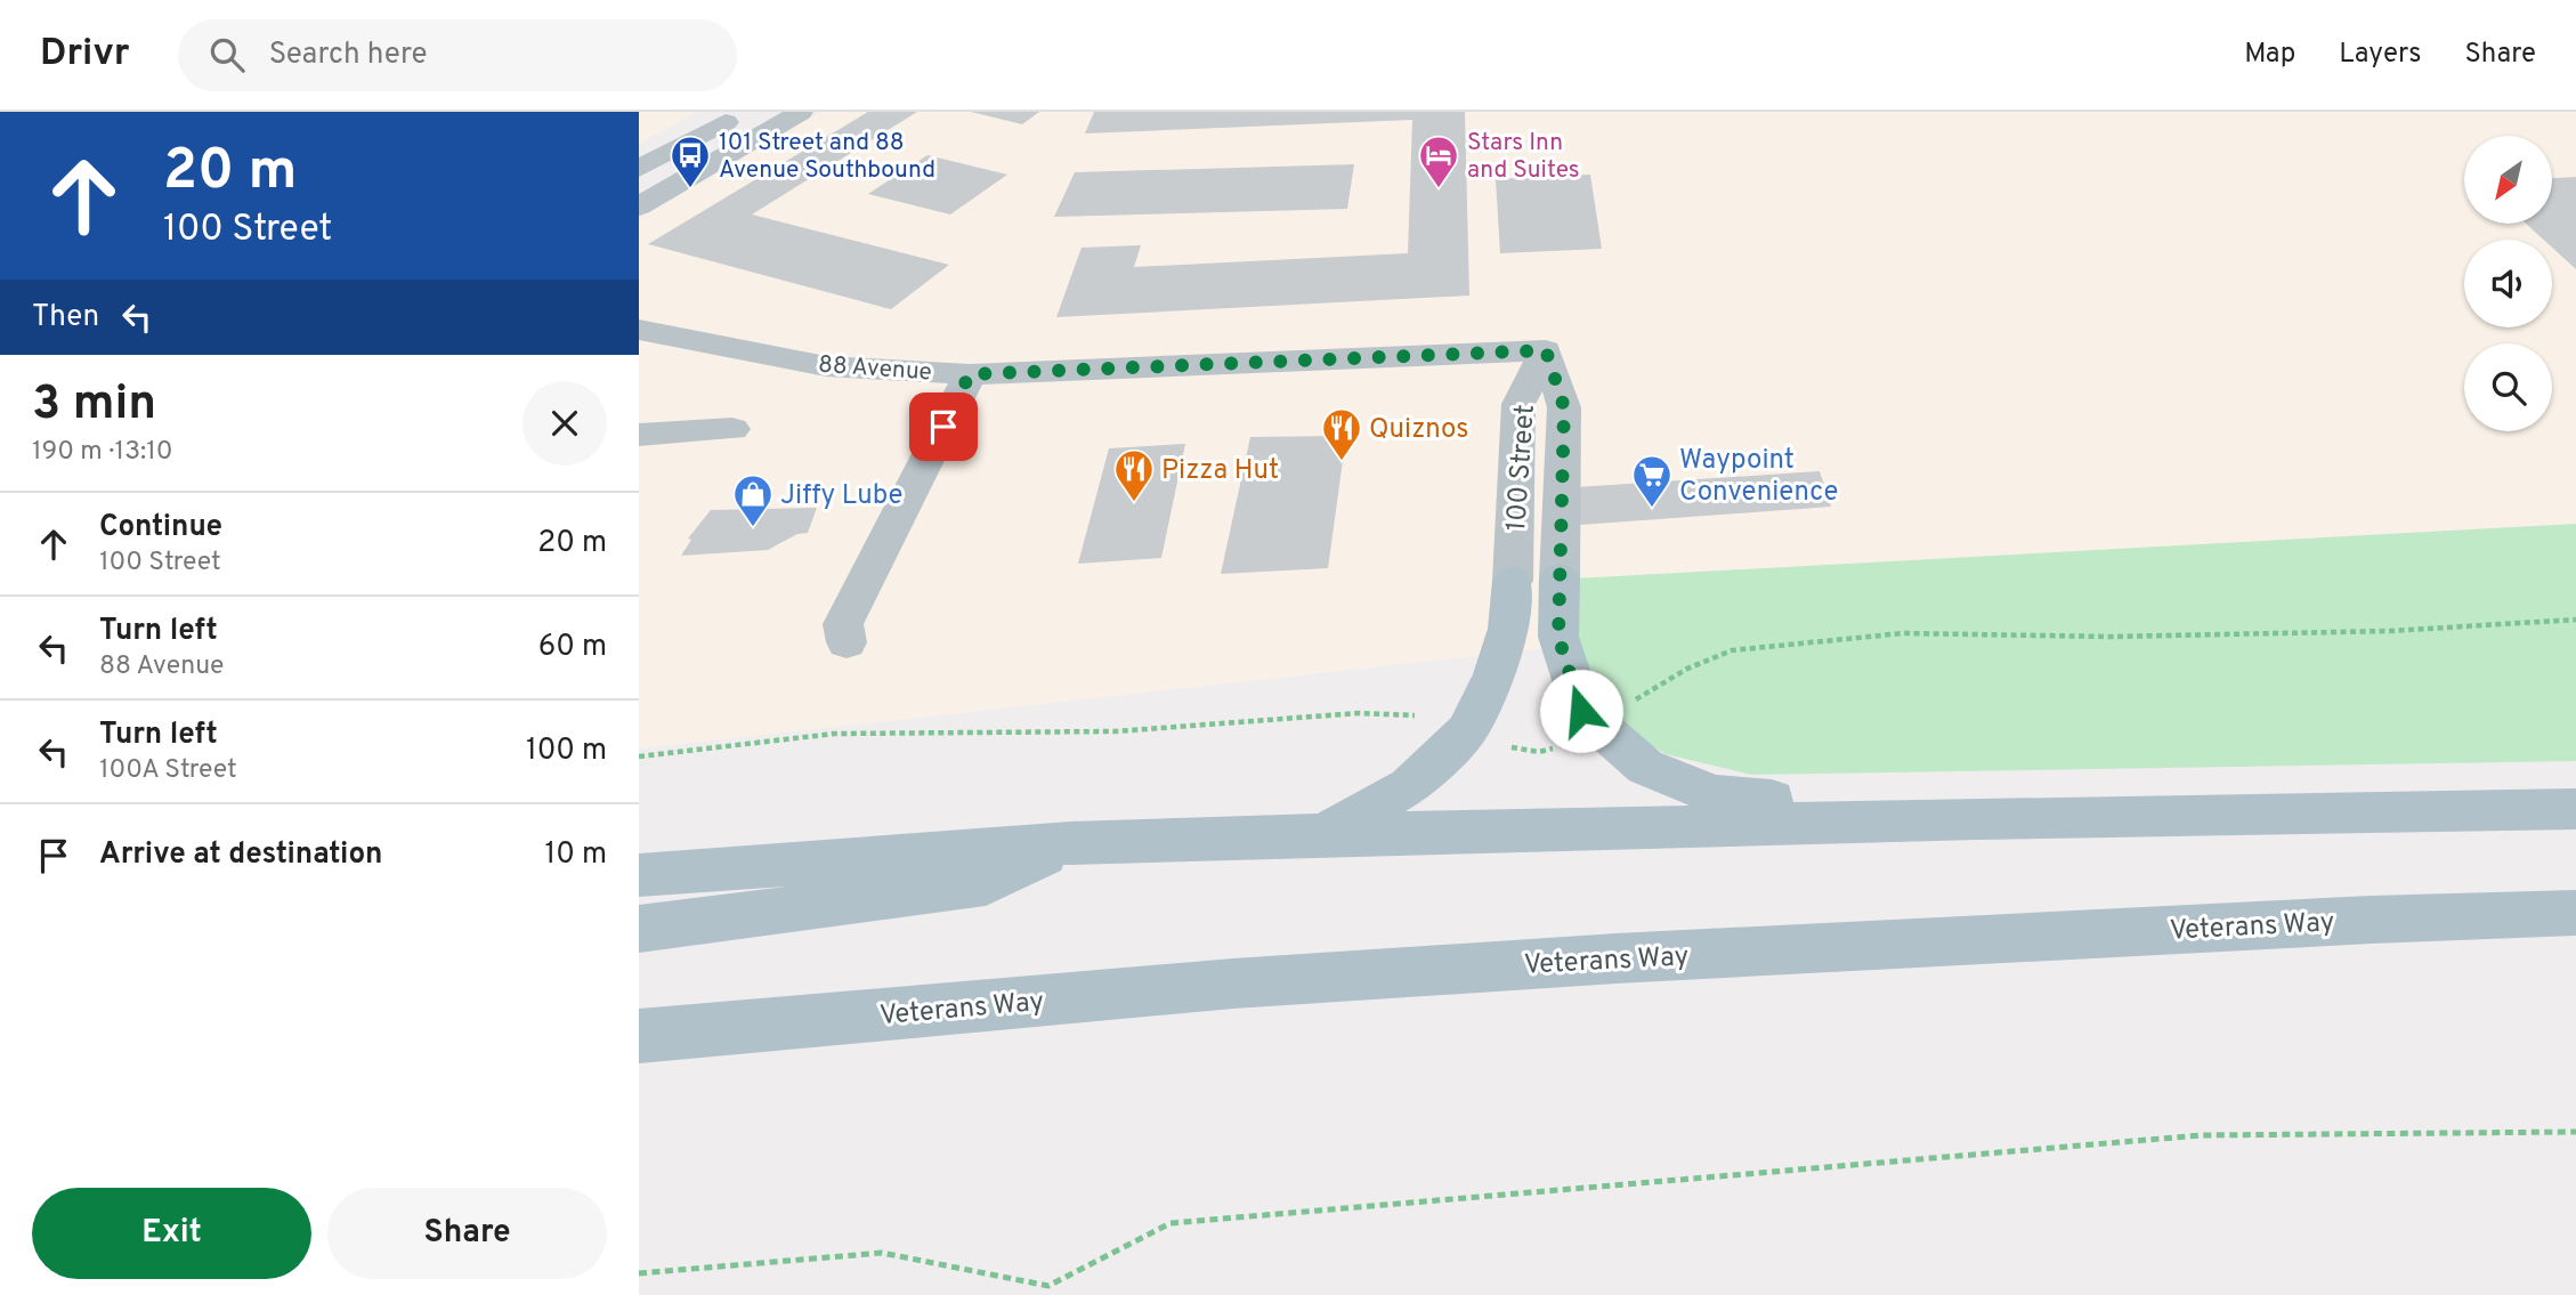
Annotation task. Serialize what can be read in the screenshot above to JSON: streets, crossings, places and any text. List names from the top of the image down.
{
  "streets": {
    "main road": ["Veterans Way"],
    "street": ["88 Avenue", "100 Street"]
  },
  "crossings": [
    ["88 Avenue", "100 Street"]
  ],
  "places": {
    "bus stop": ["101 Street and 88 Avenue Southbound"],
    "hotel": ["Stars Inn and Suites"],
    "restaurant": ["Quiznos", "Pizza Hut"],
    "supermarket": ["Waypoint Convenience"],
    "shop": ["Jiffy Lube"]
  },
  "north": "bottom left",
  "page": {
    "header": "Drivr",
    "search": "Search here",
    "nav": ["Map", "Layers", "Share"],
    "turn": ["20 m", "100 Street"],
    "then": "Then",
    "heading": ["3 min", "190 m · 13:10"],
    "list": [
      {
        "name": "Continue",
        "note": "100 Street",
        "value": "20 m"
      },
      {
        "name": "Turn left",
        "note": "88 Avenue",
        "value": "60 m"
      },
      {
        "name": "Turn left",
        "note": "100A Street",
        "value": "100 m"
      },
      {
        "name": "Arrive at destination",
        "value": "10 m"
      }
    ],
    "buttons": ["Exit", "Share"]
  }
}
